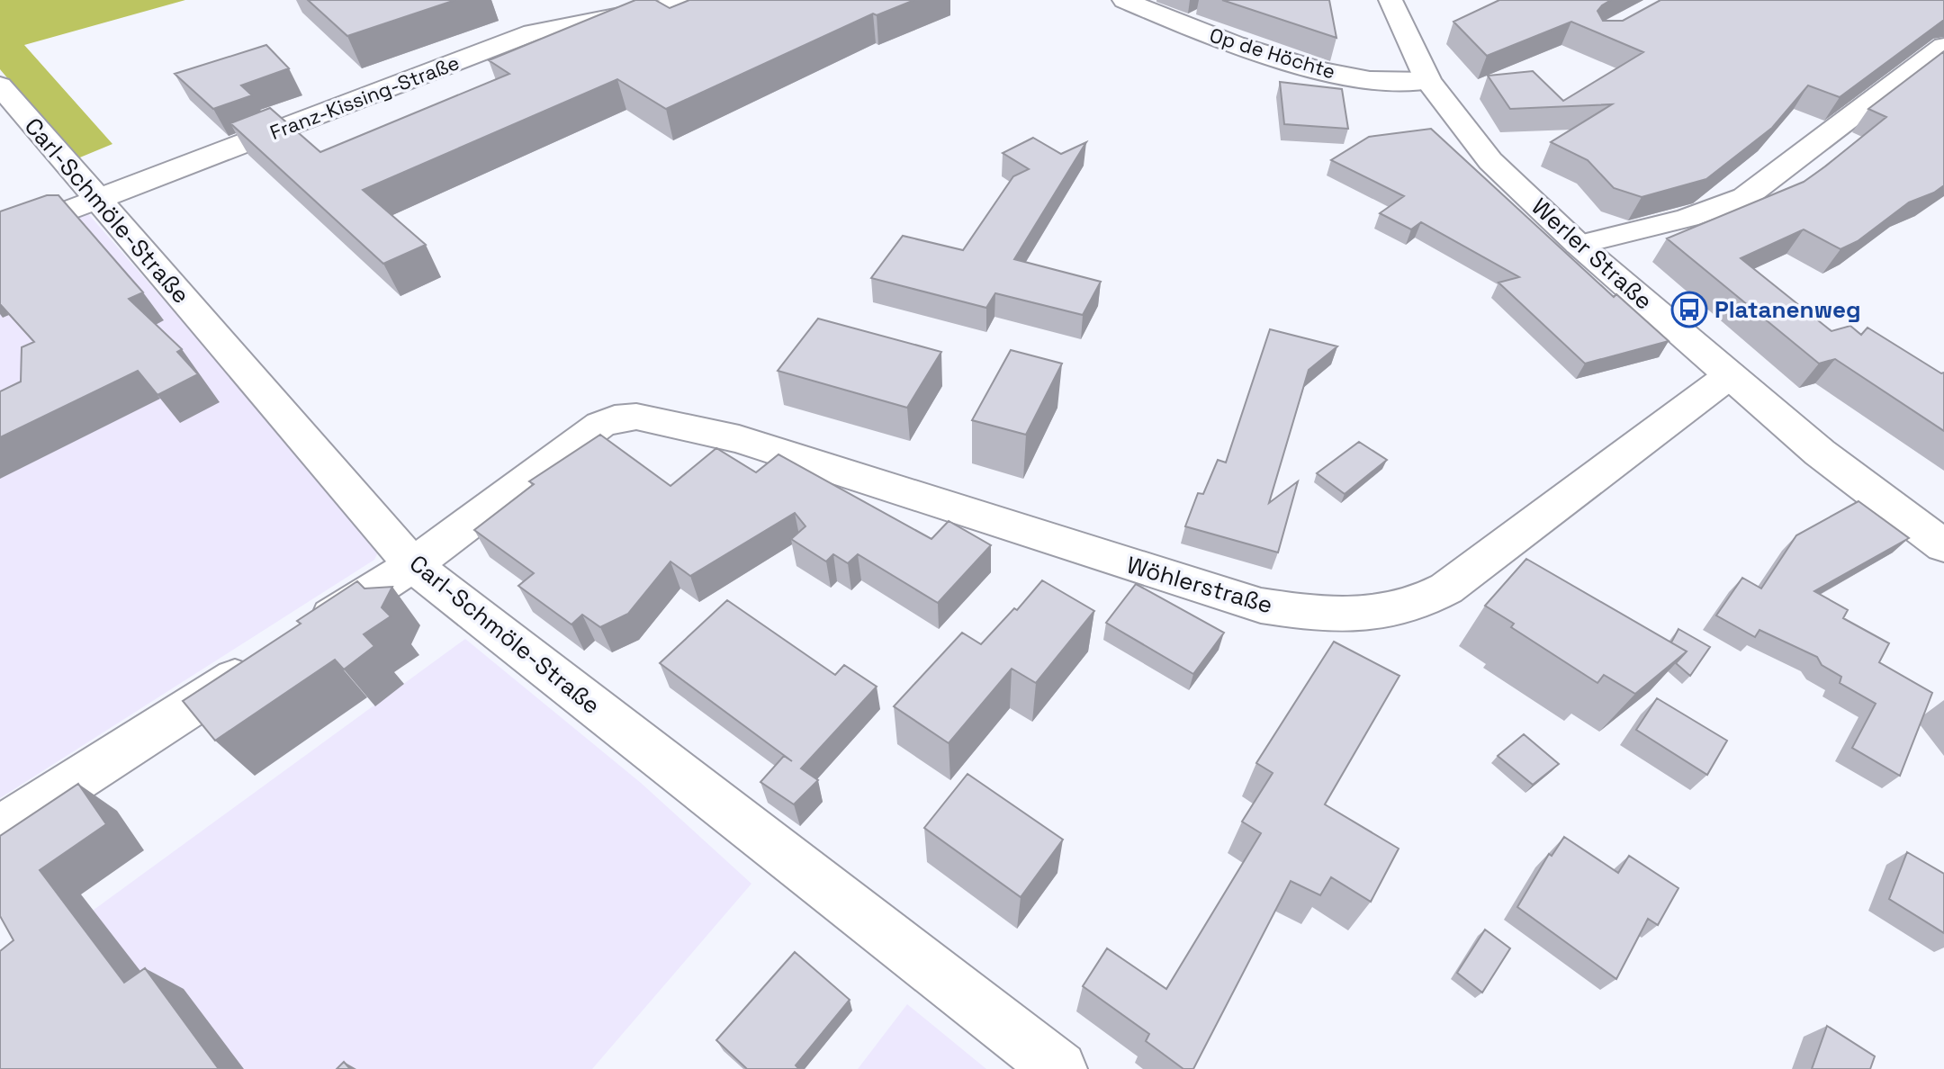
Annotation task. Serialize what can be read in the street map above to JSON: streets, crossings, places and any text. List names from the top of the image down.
{
  "streets": {
    "street": [
      "Op de Höchte",
      "Franz-Kissing-Straße",
      "Carl-Schmöle-Straße",
      "Werler Straße",
      "Wöhlerstraße"
    ]
  },
  "crossings": [
    ["Op de Höchte", "Werler Straße"],
    ["Franz-Kissing-Straße", "Carl-Schmöle-Straße"],
    ["Carl-Schmöle-Straße", "Wöhlerstraße"],
    ["Werler Straße", "Wöhlerstraße"]
  ],
  "places": {
    "bus stop": ["Platanenweg"]
  }
}
